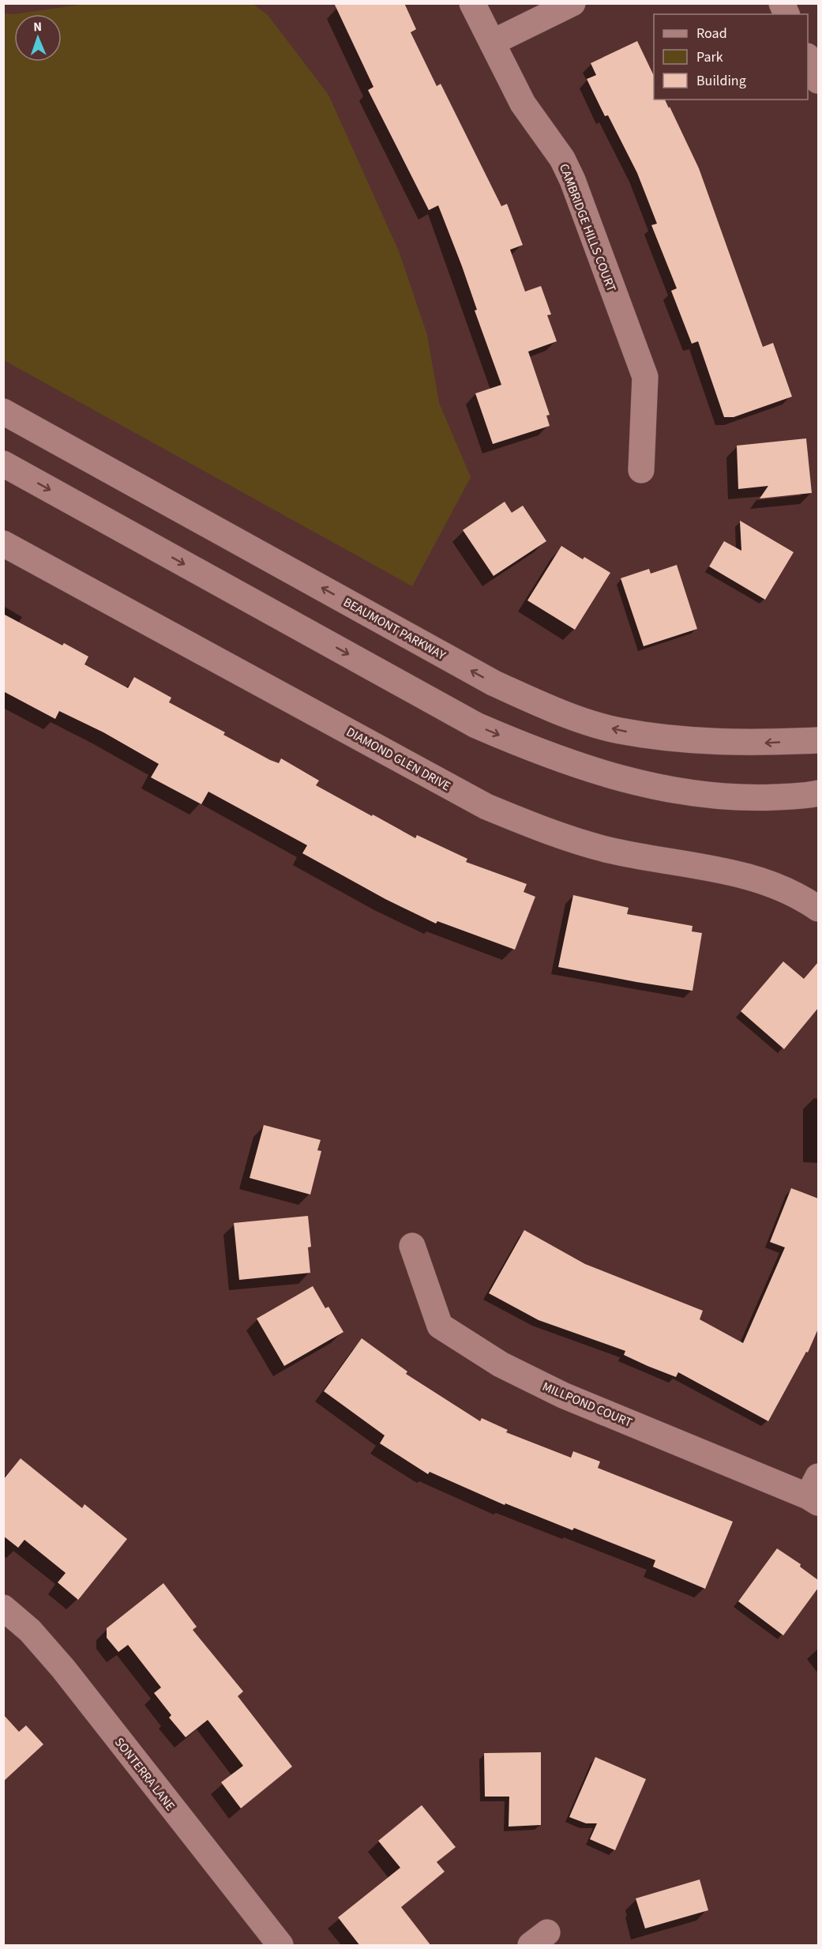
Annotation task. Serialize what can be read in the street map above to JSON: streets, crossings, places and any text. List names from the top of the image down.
{
  "streets": {
    "street": [
      "CAMBRIDGE HILLS COURT",
      "BEAUMONT PARKWAY",
      "DIAMOND GLEN DRIVE",
      "MILLPOND COURT",
      "SONTERRA LANE"
    ]
  },
  "legend": ["Road", "Park", "Building"],
  "north": "top"
}
